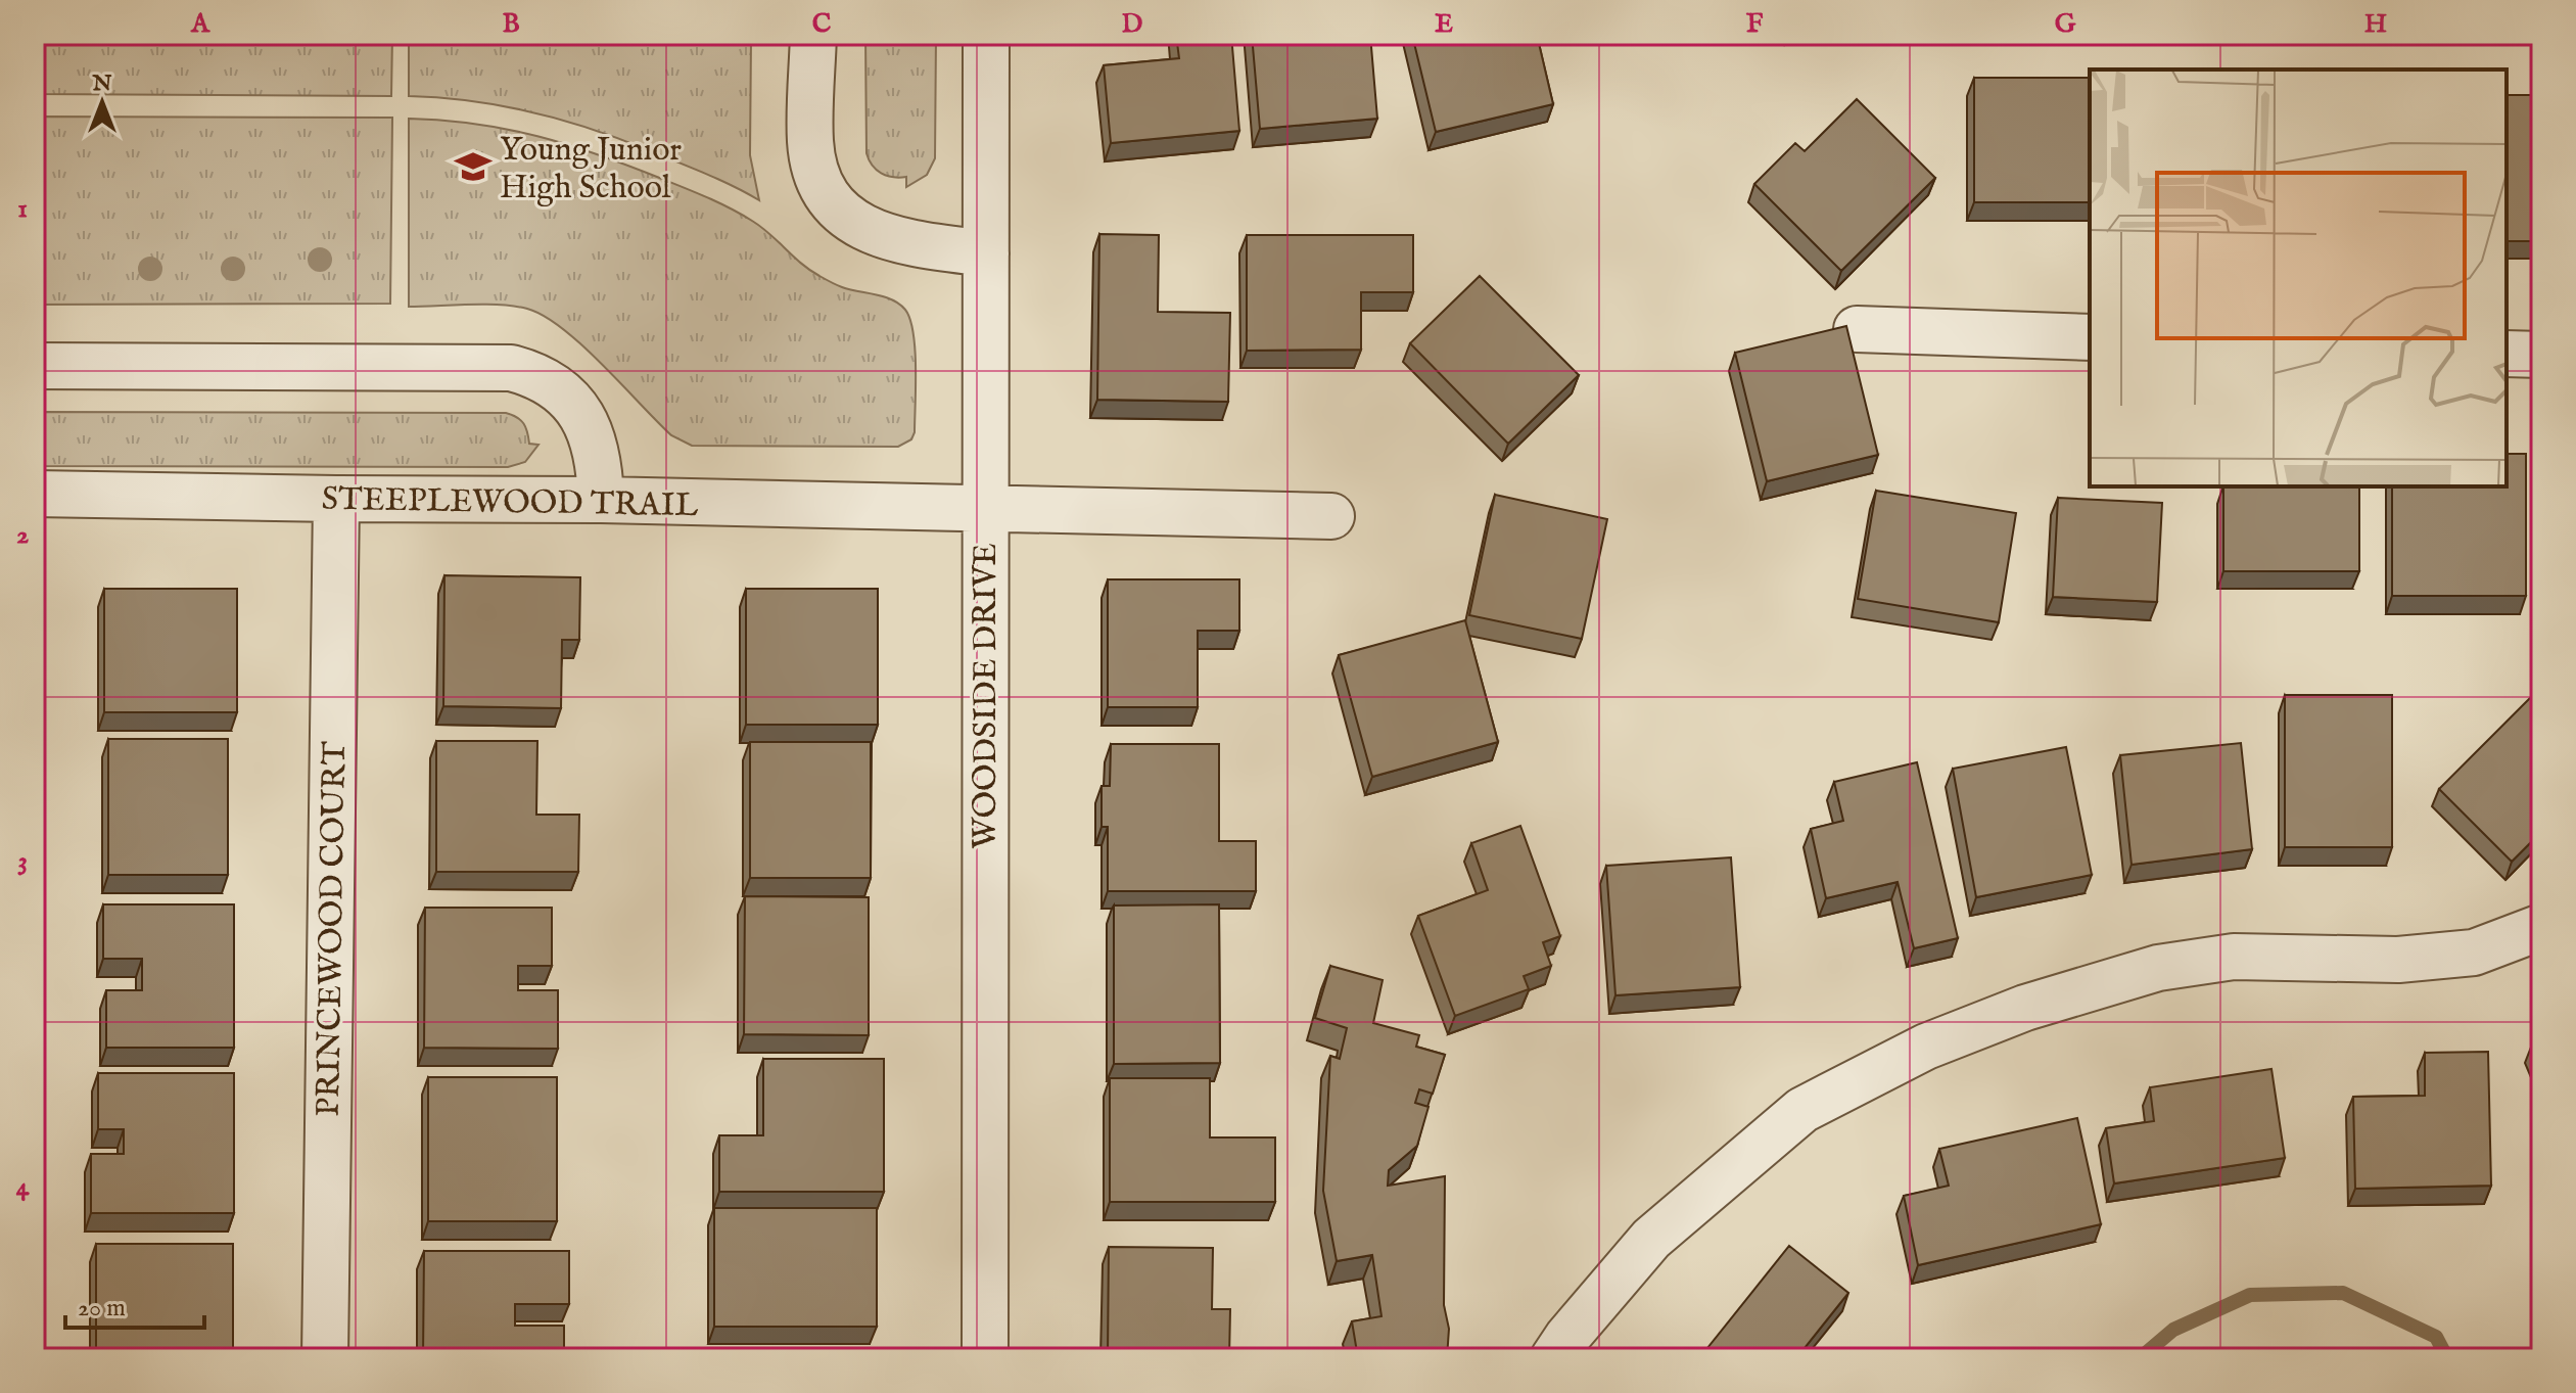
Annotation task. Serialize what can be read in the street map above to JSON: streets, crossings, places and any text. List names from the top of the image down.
{
  "streets": {
    "street": ["STEEPLEWOOD TRAIL", "WOODSIDE DRIVE", "PRINCEWOOD COURT"]
  },
  "crossings": [
    ["STEEPLEWOOD TRAIL", "WOODSIDE DRIVE"],
    ["STEEPLEWOOD TRAIL", "PRINCEWOOD COURT"]
  ],
  "places": {
    "school or university": ["Young Junior High School"]
  },
  "scale_bar": "20 m",
  "north": "top",
  "grid": {
    "columns": [
      "A",
      "B",
      "C",
      "D",
      "E",
      "F",
      "G",
      "H"
    ],
    "rows": [
      "1",
      "2",
      "3",
      "4"
    ]
  }
}
